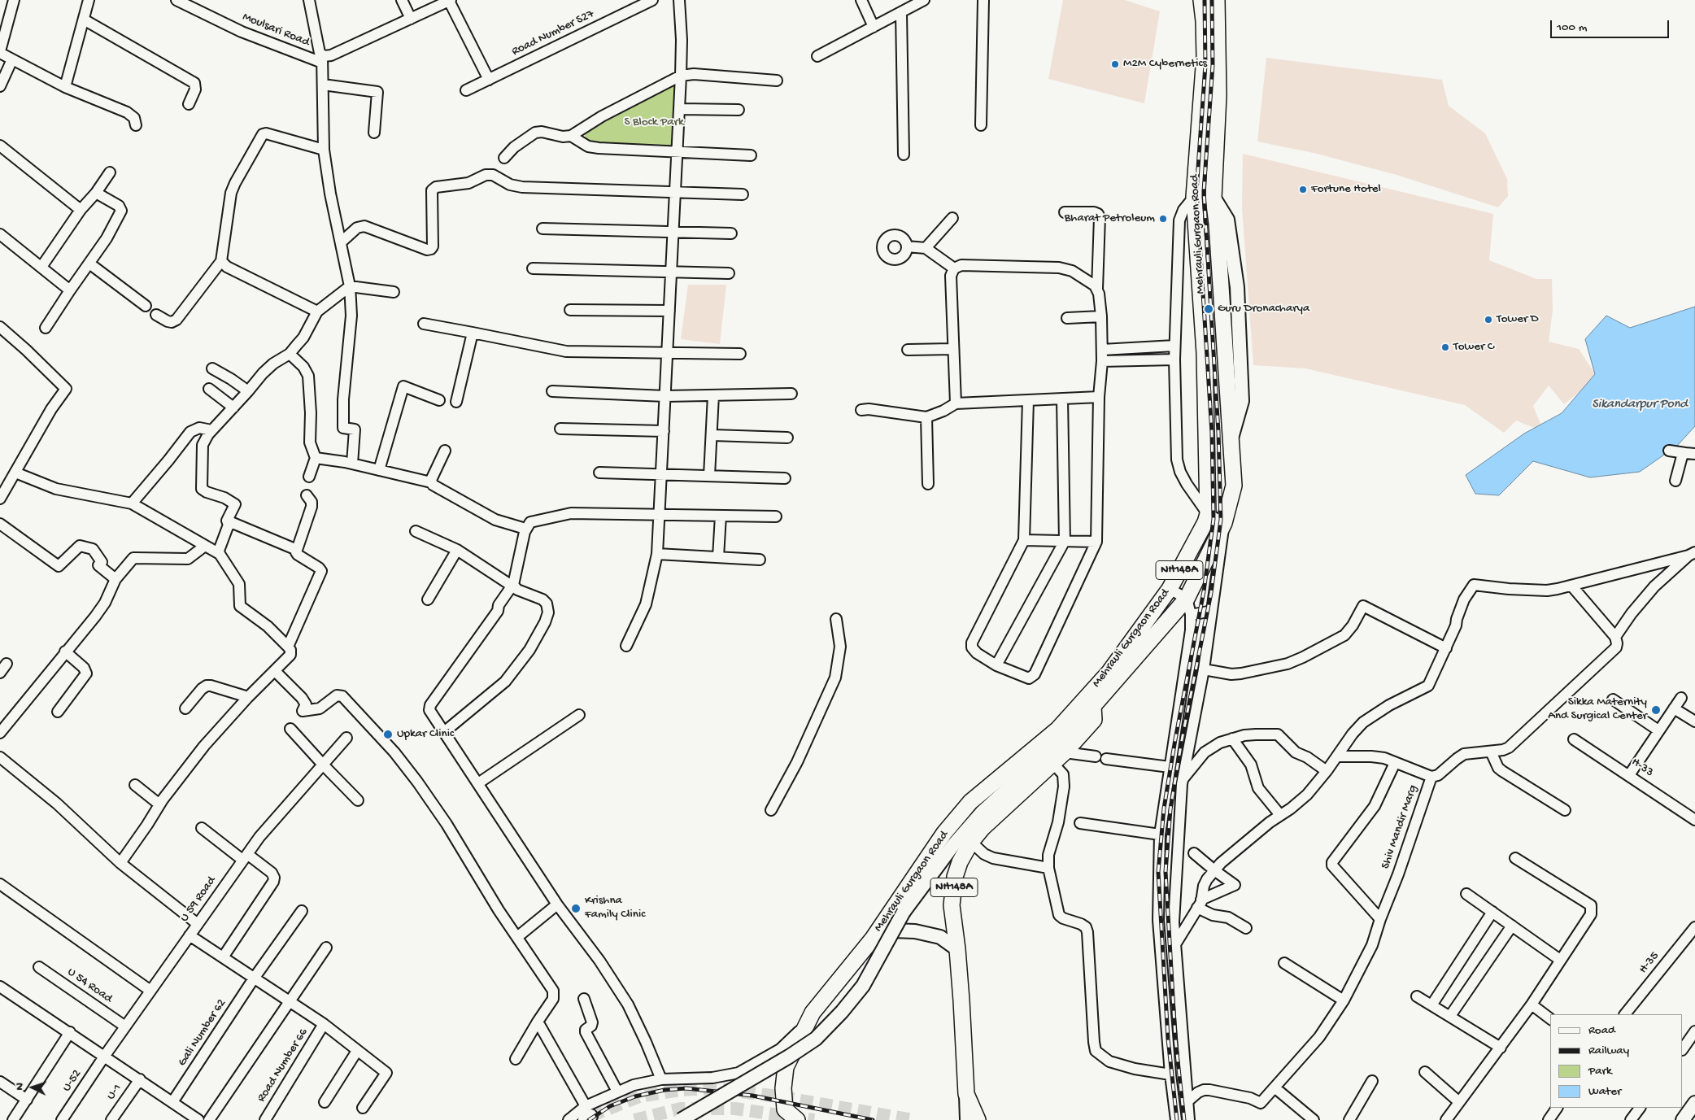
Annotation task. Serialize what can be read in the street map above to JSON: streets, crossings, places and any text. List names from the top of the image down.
{
  "streets": {
    "highway": ["Mehrauli Gurgaon Road", "NH148A"],
    "street": [
      "Moulsari Road",
      "Road Number S27",
      "H-33",
      "Shiv Mandir Marg",
      "U 59 Road",
      "H-35",
      "U 54 Road",
      "Gali Number 62",
      "Road Number 66",
      "U-52",
      "U-1"
    ]
  },
  "crossings": [
    ["U 59 Road", "U 54 Road"],
    ["U 59 Road", "U-52"]
  ],
  "water": ["Sikandarpur Pond"],
  "parks": ["S Block Park"],
  "places": [
    "M2M Cybernetics",
    "Fortune Hotel",
    "Bharat Petroleum",
    "Guru Dronacharya",
    "Tower D",
    "Tower C",
    "Sikka Maternity And Surgical Center",
    "Upkar Clinic",
    "Krishna Family Clinic"
  ],
  "legend": [
    "Road",
    "Railway",
    "Park",
    "Water"
  ],
  "scale_bar": "100 m",
  "north": "left"
}
